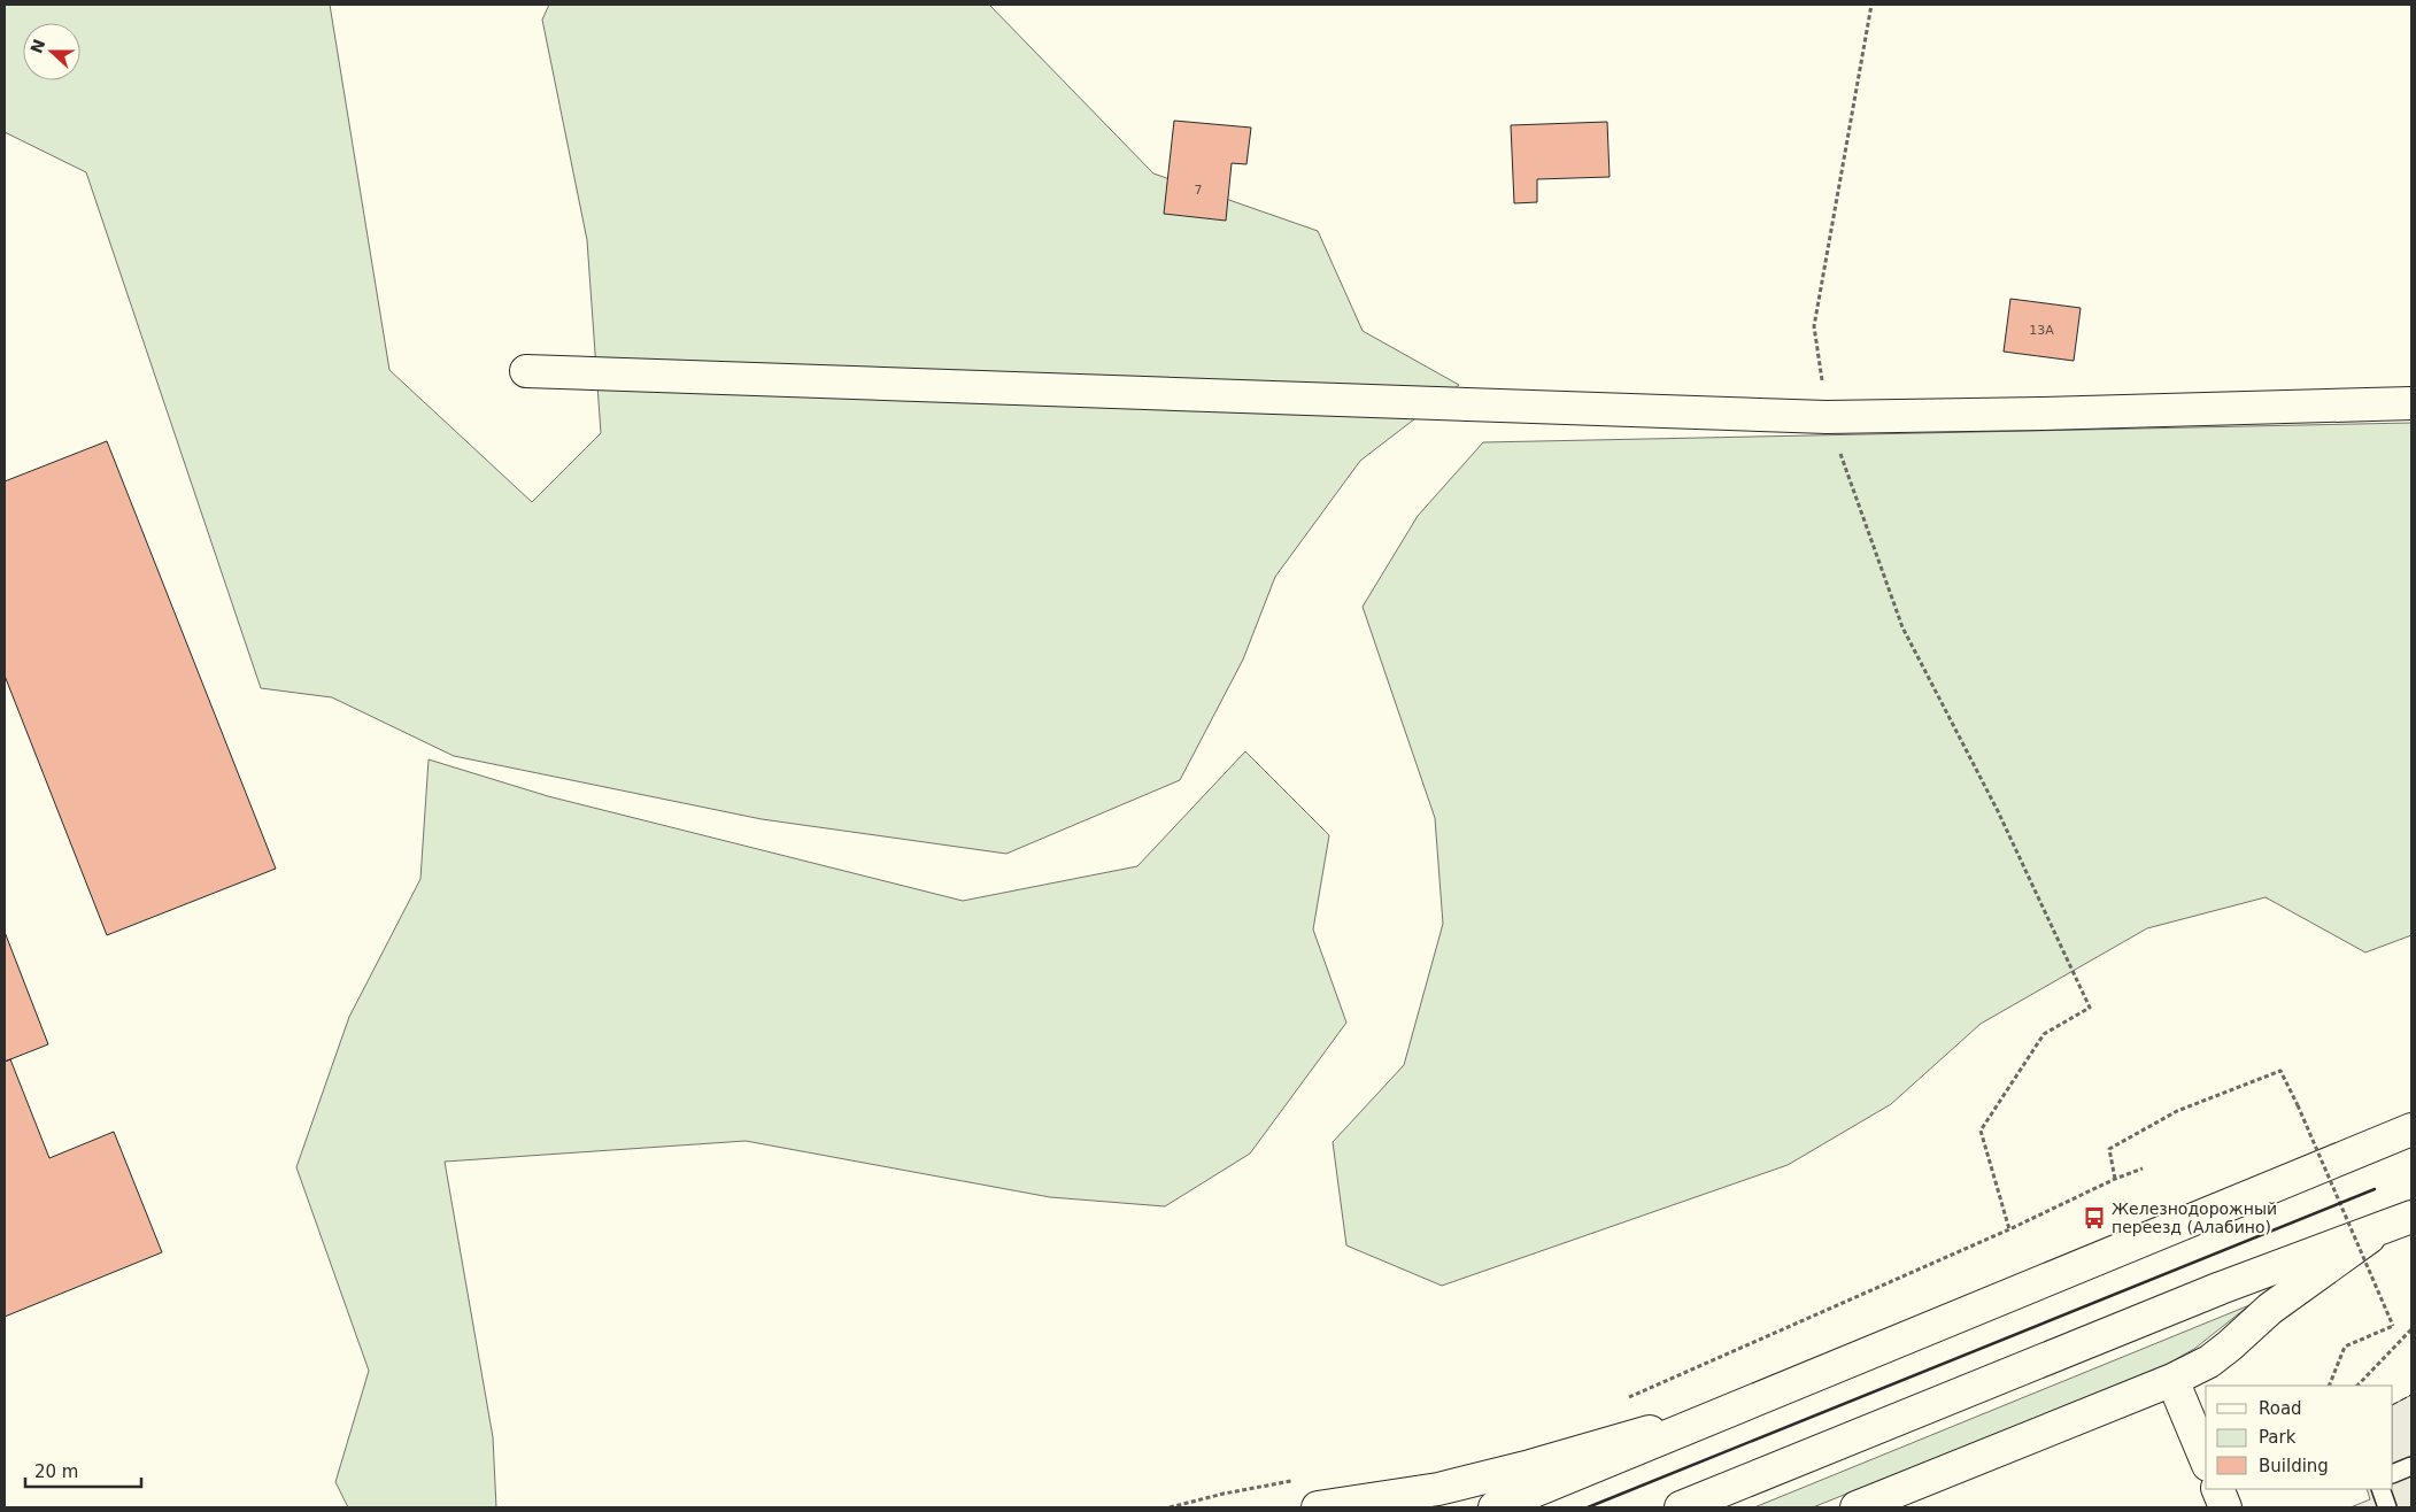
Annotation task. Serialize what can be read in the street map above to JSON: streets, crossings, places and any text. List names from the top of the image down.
{
  "places": {
    "bus stop": ["Железнодорожный переезд (Алабино)"]
  },
  "house_numbers": ["7", "13А"],
  "legend": ["Road", "Park", "Building"],
  "scale_bar": "20 m",
  "north": "left"
}
